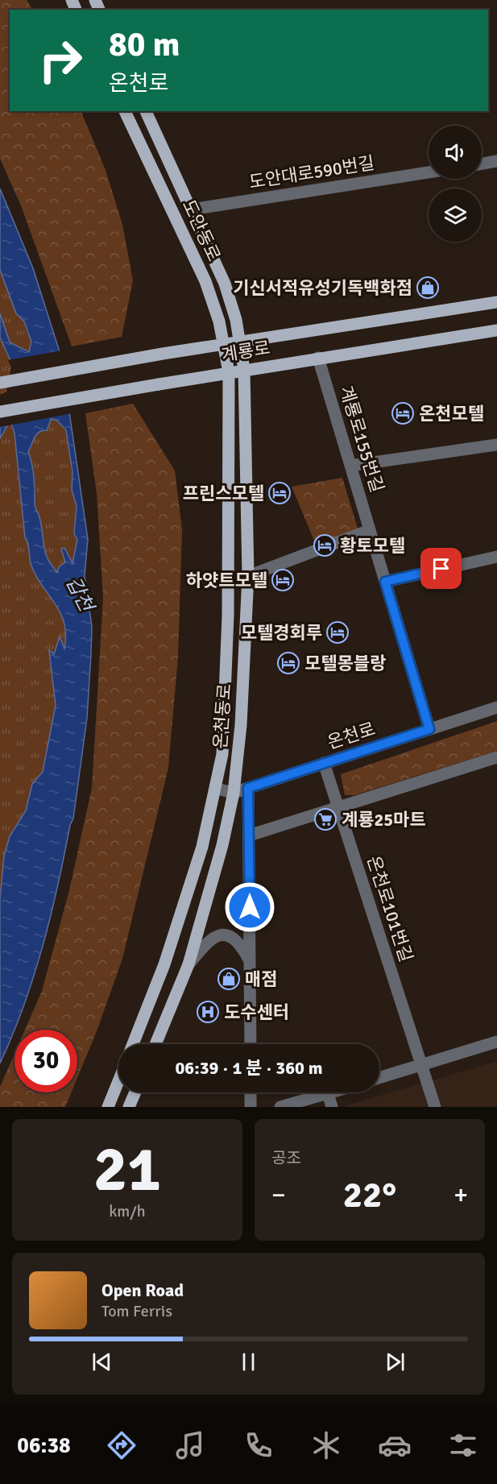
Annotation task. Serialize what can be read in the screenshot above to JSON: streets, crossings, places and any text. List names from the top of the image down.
{
  "streets": {
    "main road": ["도안동로", "계룡로", "온천동로"],
    "street": [
      "도안대로590번길",
      "계룡로155번길",
      "온천로",
      "온천로101번길"
    ]
  },
  "crossings": [
    ["도안대로590번길", "도안동로"],
    ["도안동로", "계룡로"],
    ["도안동로", "온천동로"],
    ["계룡로", "계룡로155번길"],
    ["계룡로", "온천동로"],
    ["계룡로155번길", "온천로"],
    ["온천동로", "온천로"],
    ["온천로", "온천로101번길"]
  ],
  "water": ["갑천"],
  "places": {
    "shop": ["기신서적유성기독백화점", "매점"],
    "hotel": [
      "온천모텔",
      "프린스모텔",
      "황토모텔",
      "하얏트모텔",
      "모텔경회루",
      "모텔몽블랑"
    ],
    "supermarket": ["계룡25마트"],
    "hospital": ["도수센터"]
  },
  "page": {
    "turn": ["80 m", "온천로"],
    "limit": "30",
    "trip": "06:39 · 1 분 · 360 m",
    "tile": [
      ["21", "km/h"],
      "공조"
    ],
    "heat": ["−", "22°", "+"],
    "song": ["Open Road", "Tom Ferris"],
    "tabs": "06:38"
  }
}
